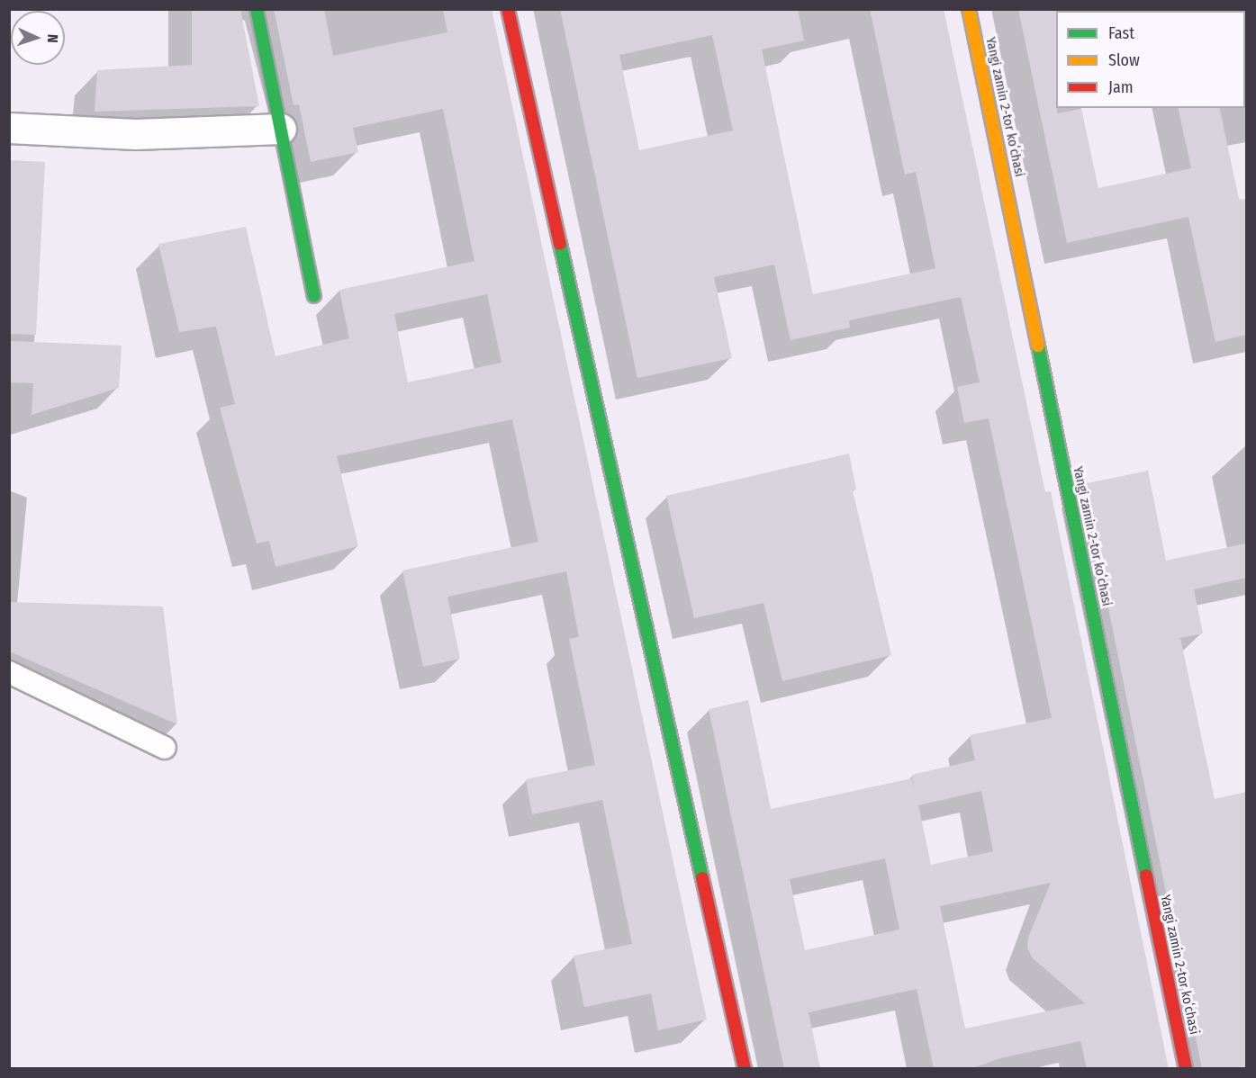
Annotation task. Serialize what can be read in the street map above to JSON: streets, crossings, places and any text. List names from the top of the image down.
{
  "streets": {
    "street": ["Yangi zamin 2-tor koʻchasi"]
  },
  "legend": ["Fast", "Slow", "Jam"],
  "north": "right"
}
